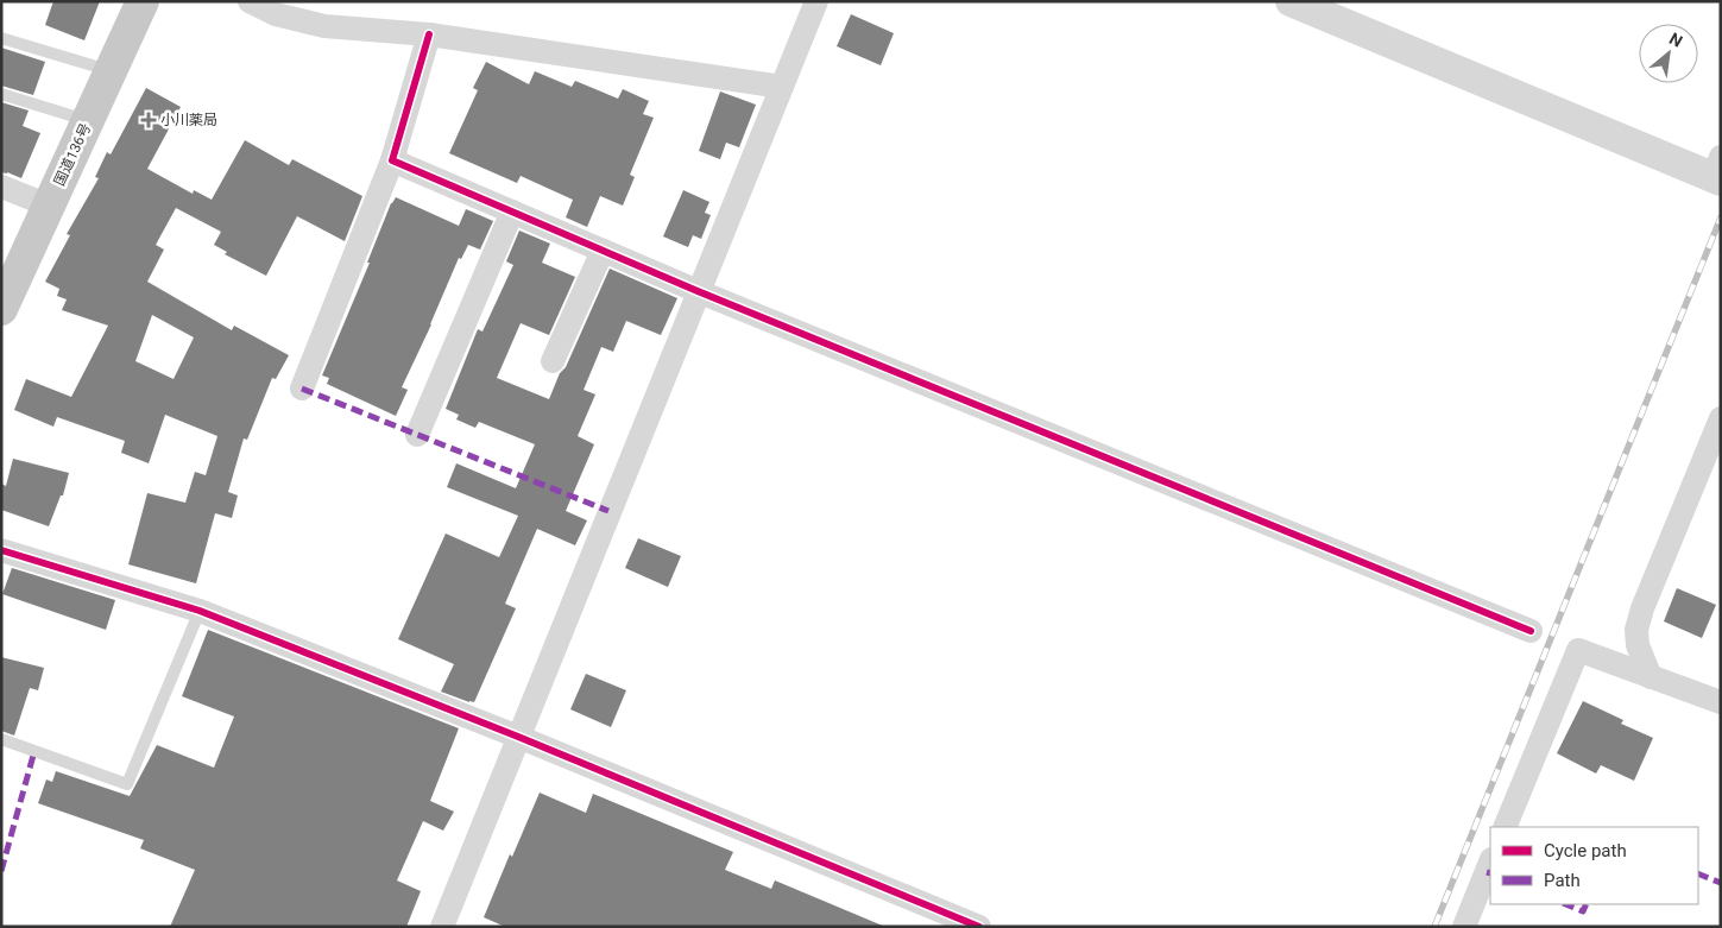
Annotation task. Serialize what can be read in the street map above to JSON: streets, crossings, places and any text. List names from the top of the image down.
{
  "streets": {
    "highway": ["国道136号"]
  },
  "places": {
    "health": ["小川薬局"]
  },
  "legend": ["Cycle path", "Path"],
  "north": "top right"
}
